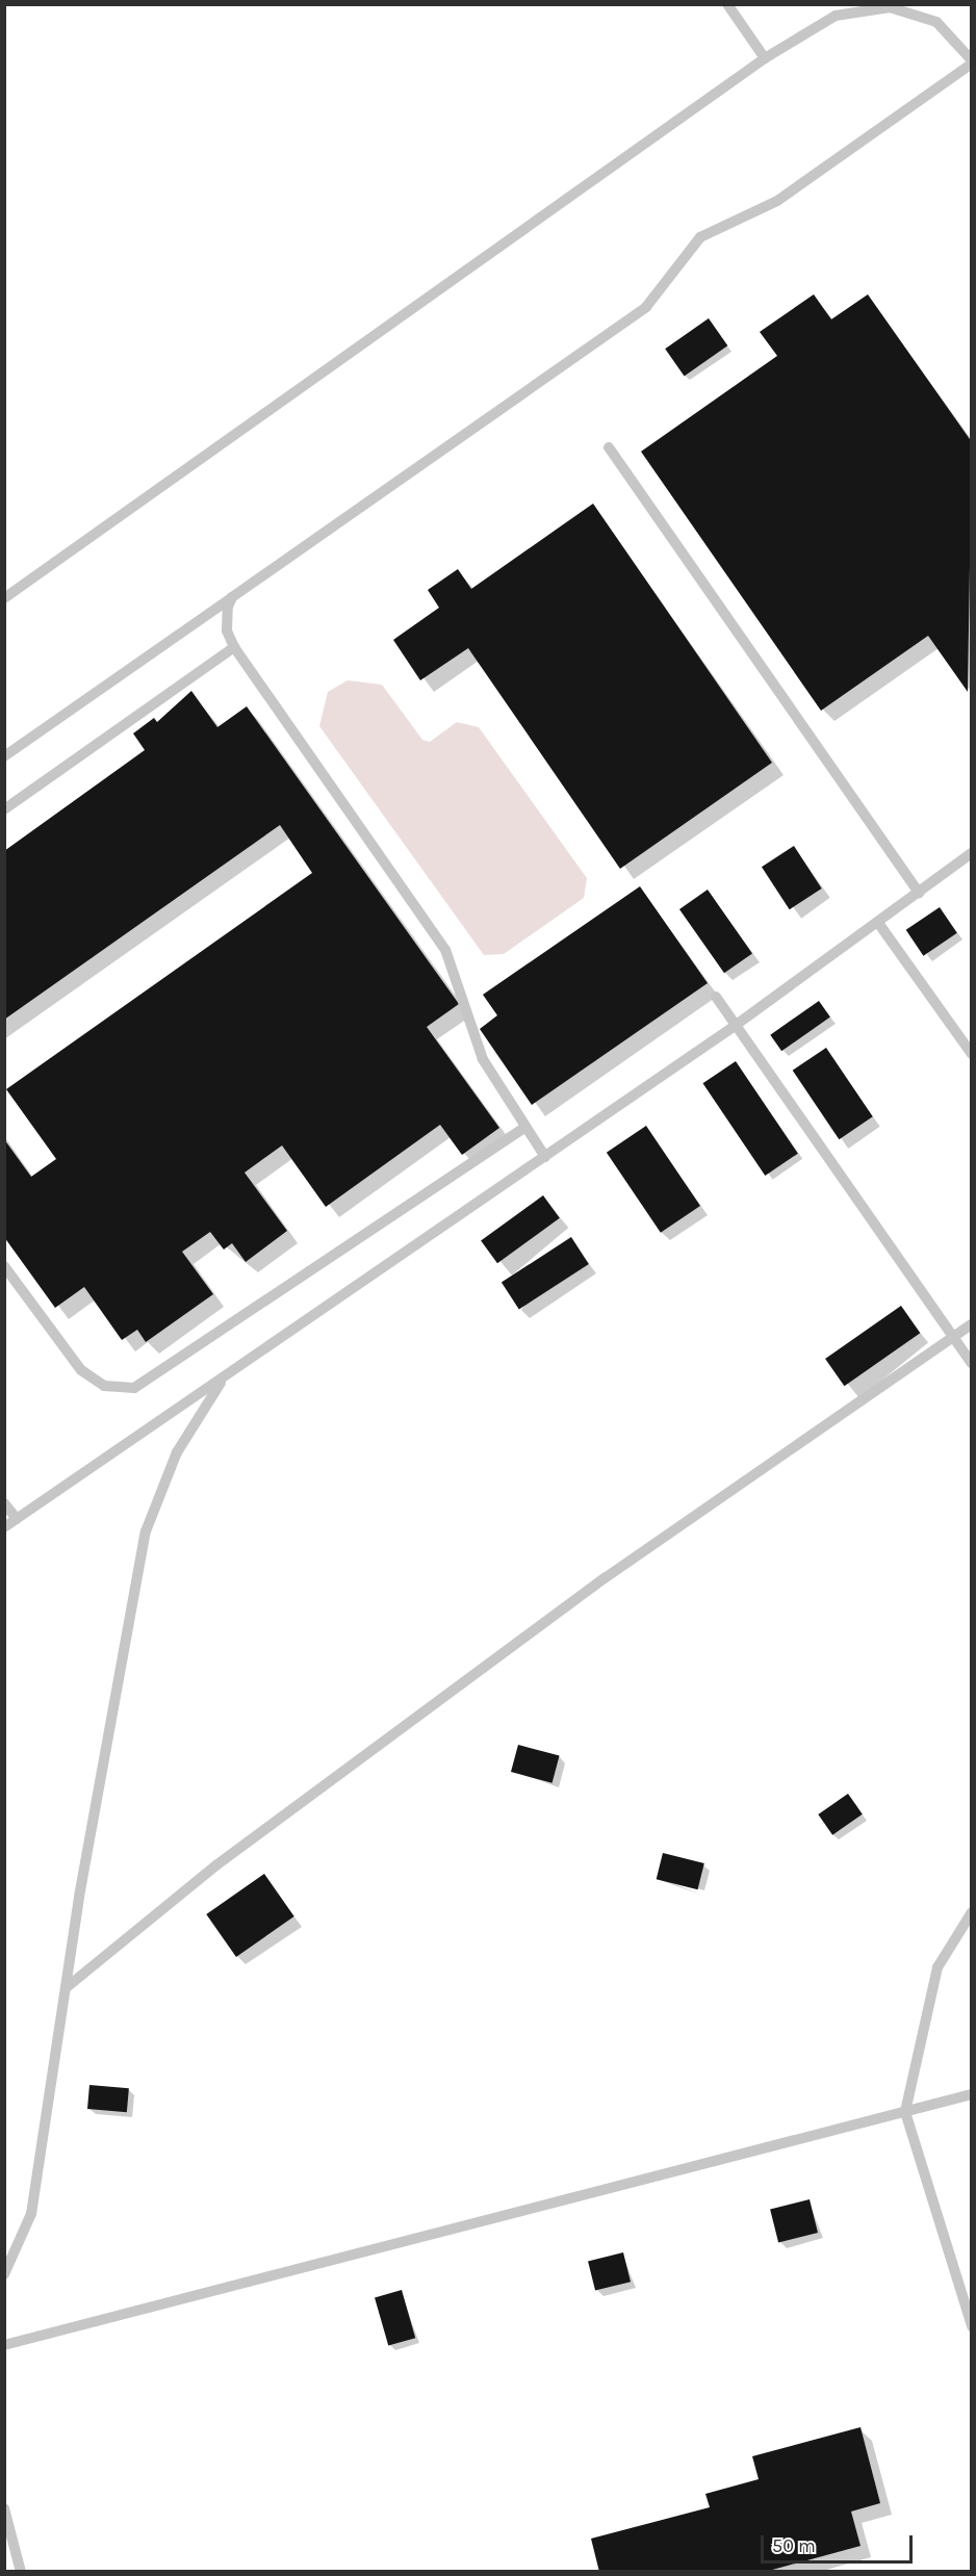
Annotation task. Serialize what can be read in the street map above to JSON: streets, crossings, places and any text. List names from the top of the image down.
{
  "scale_bar": "50 m"
}
